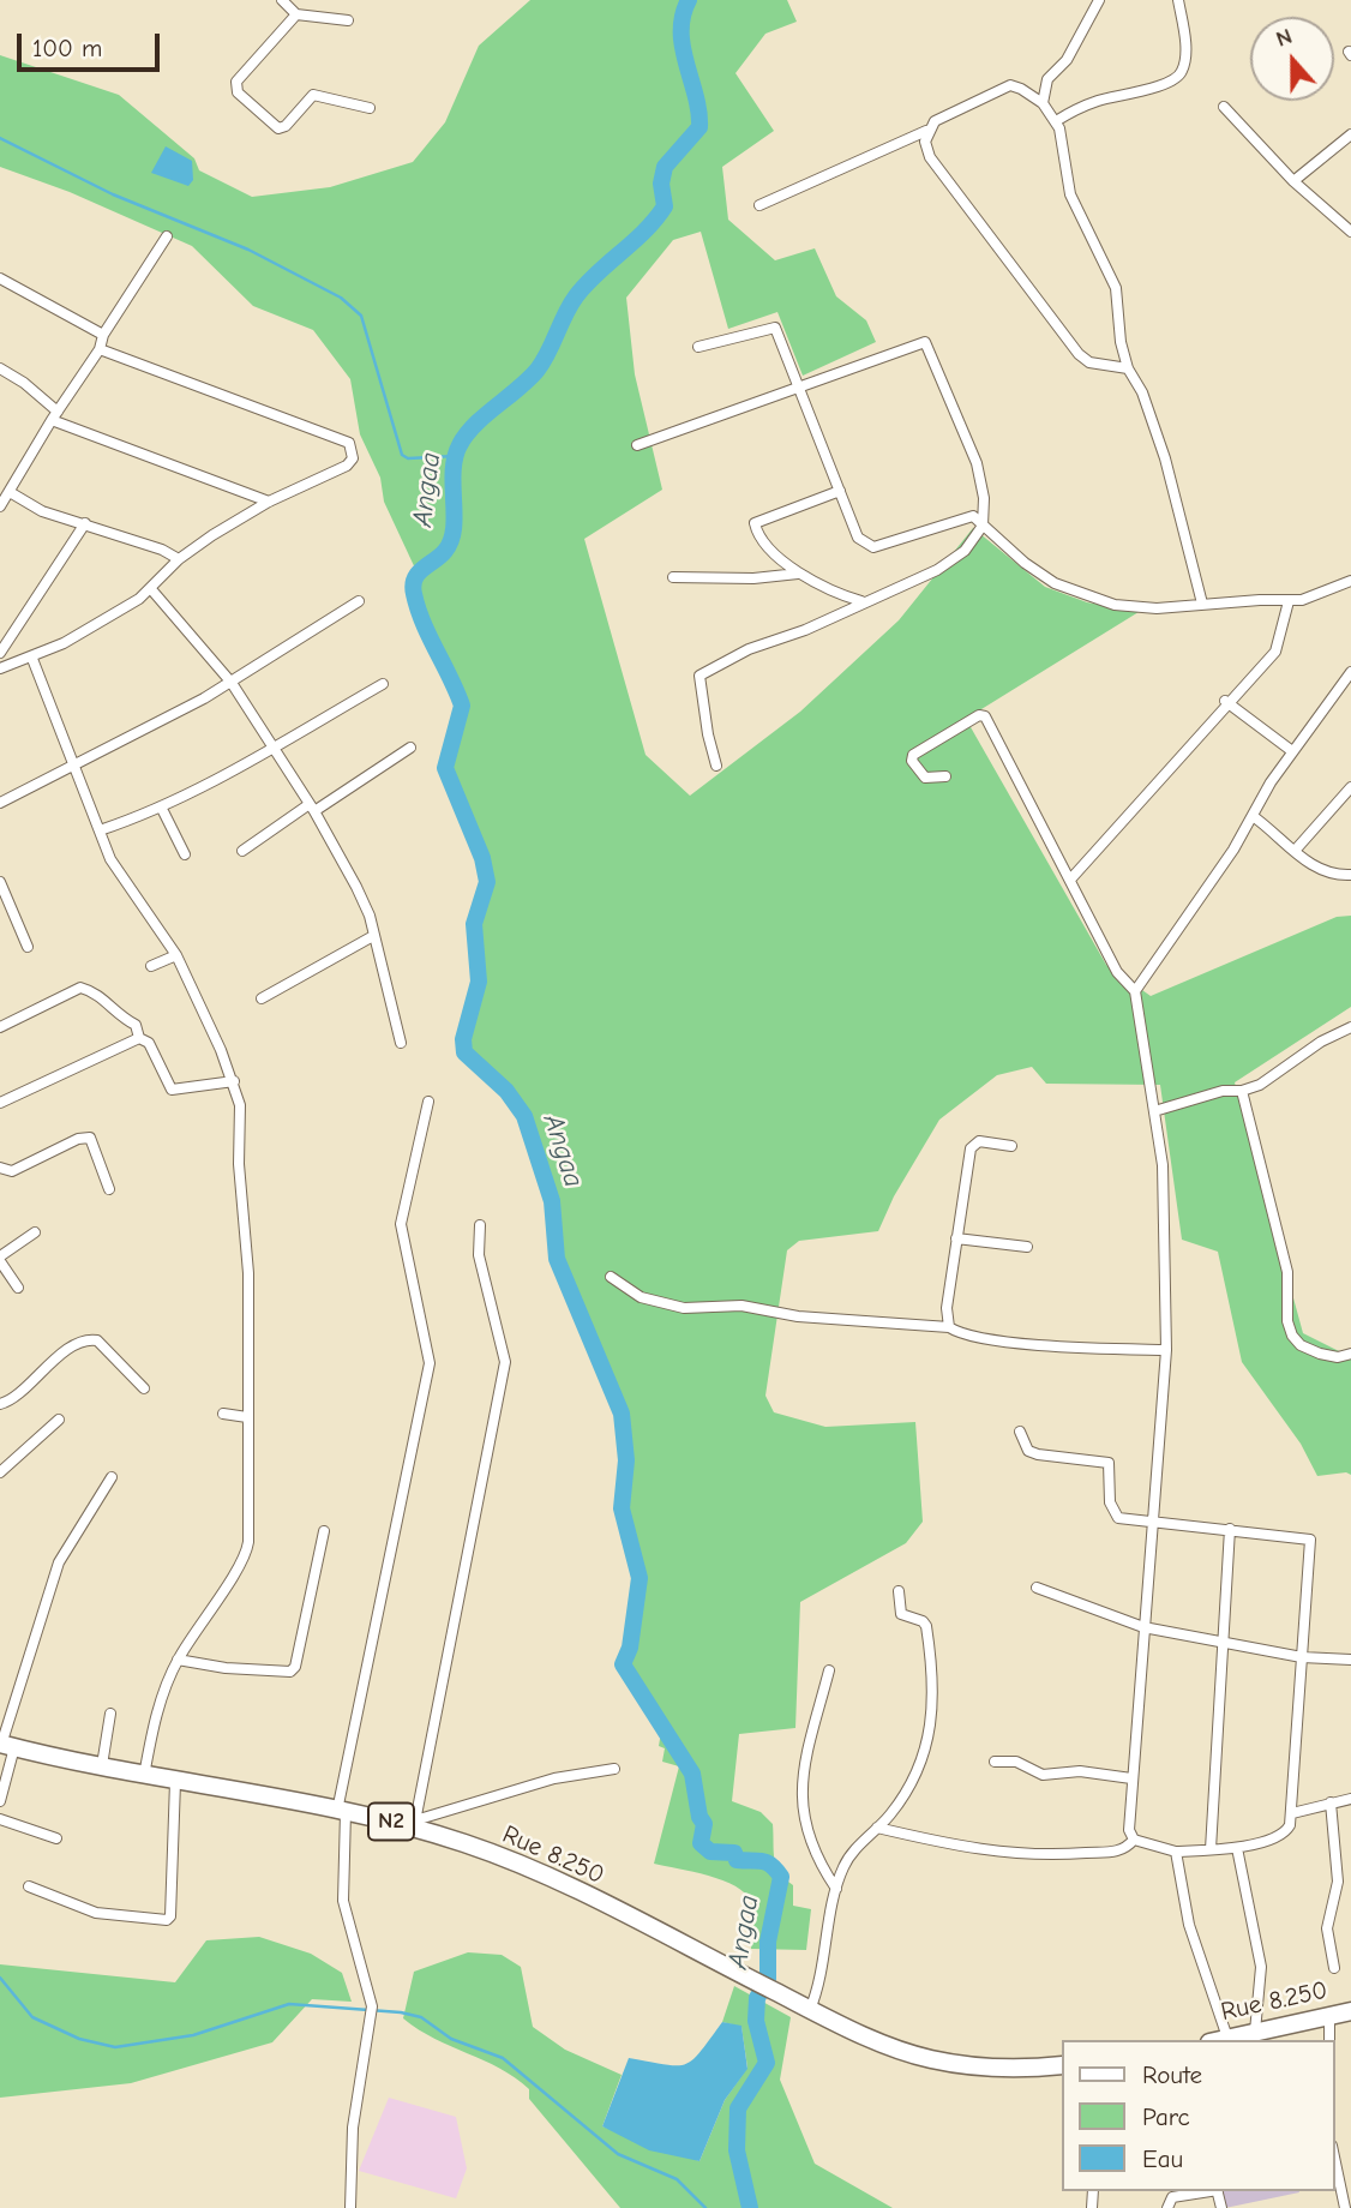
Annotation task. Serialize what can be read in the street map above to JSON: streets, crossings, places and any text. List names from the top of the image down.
{
  "streets": {
    "highway": ["N2", "Rue 8.250"]
  },
  "water": ["Angaa"],
  "legend": ["Route", "Parc", "Eau"],
  "scale_bar": "100 m",
  "north": "top"
}
